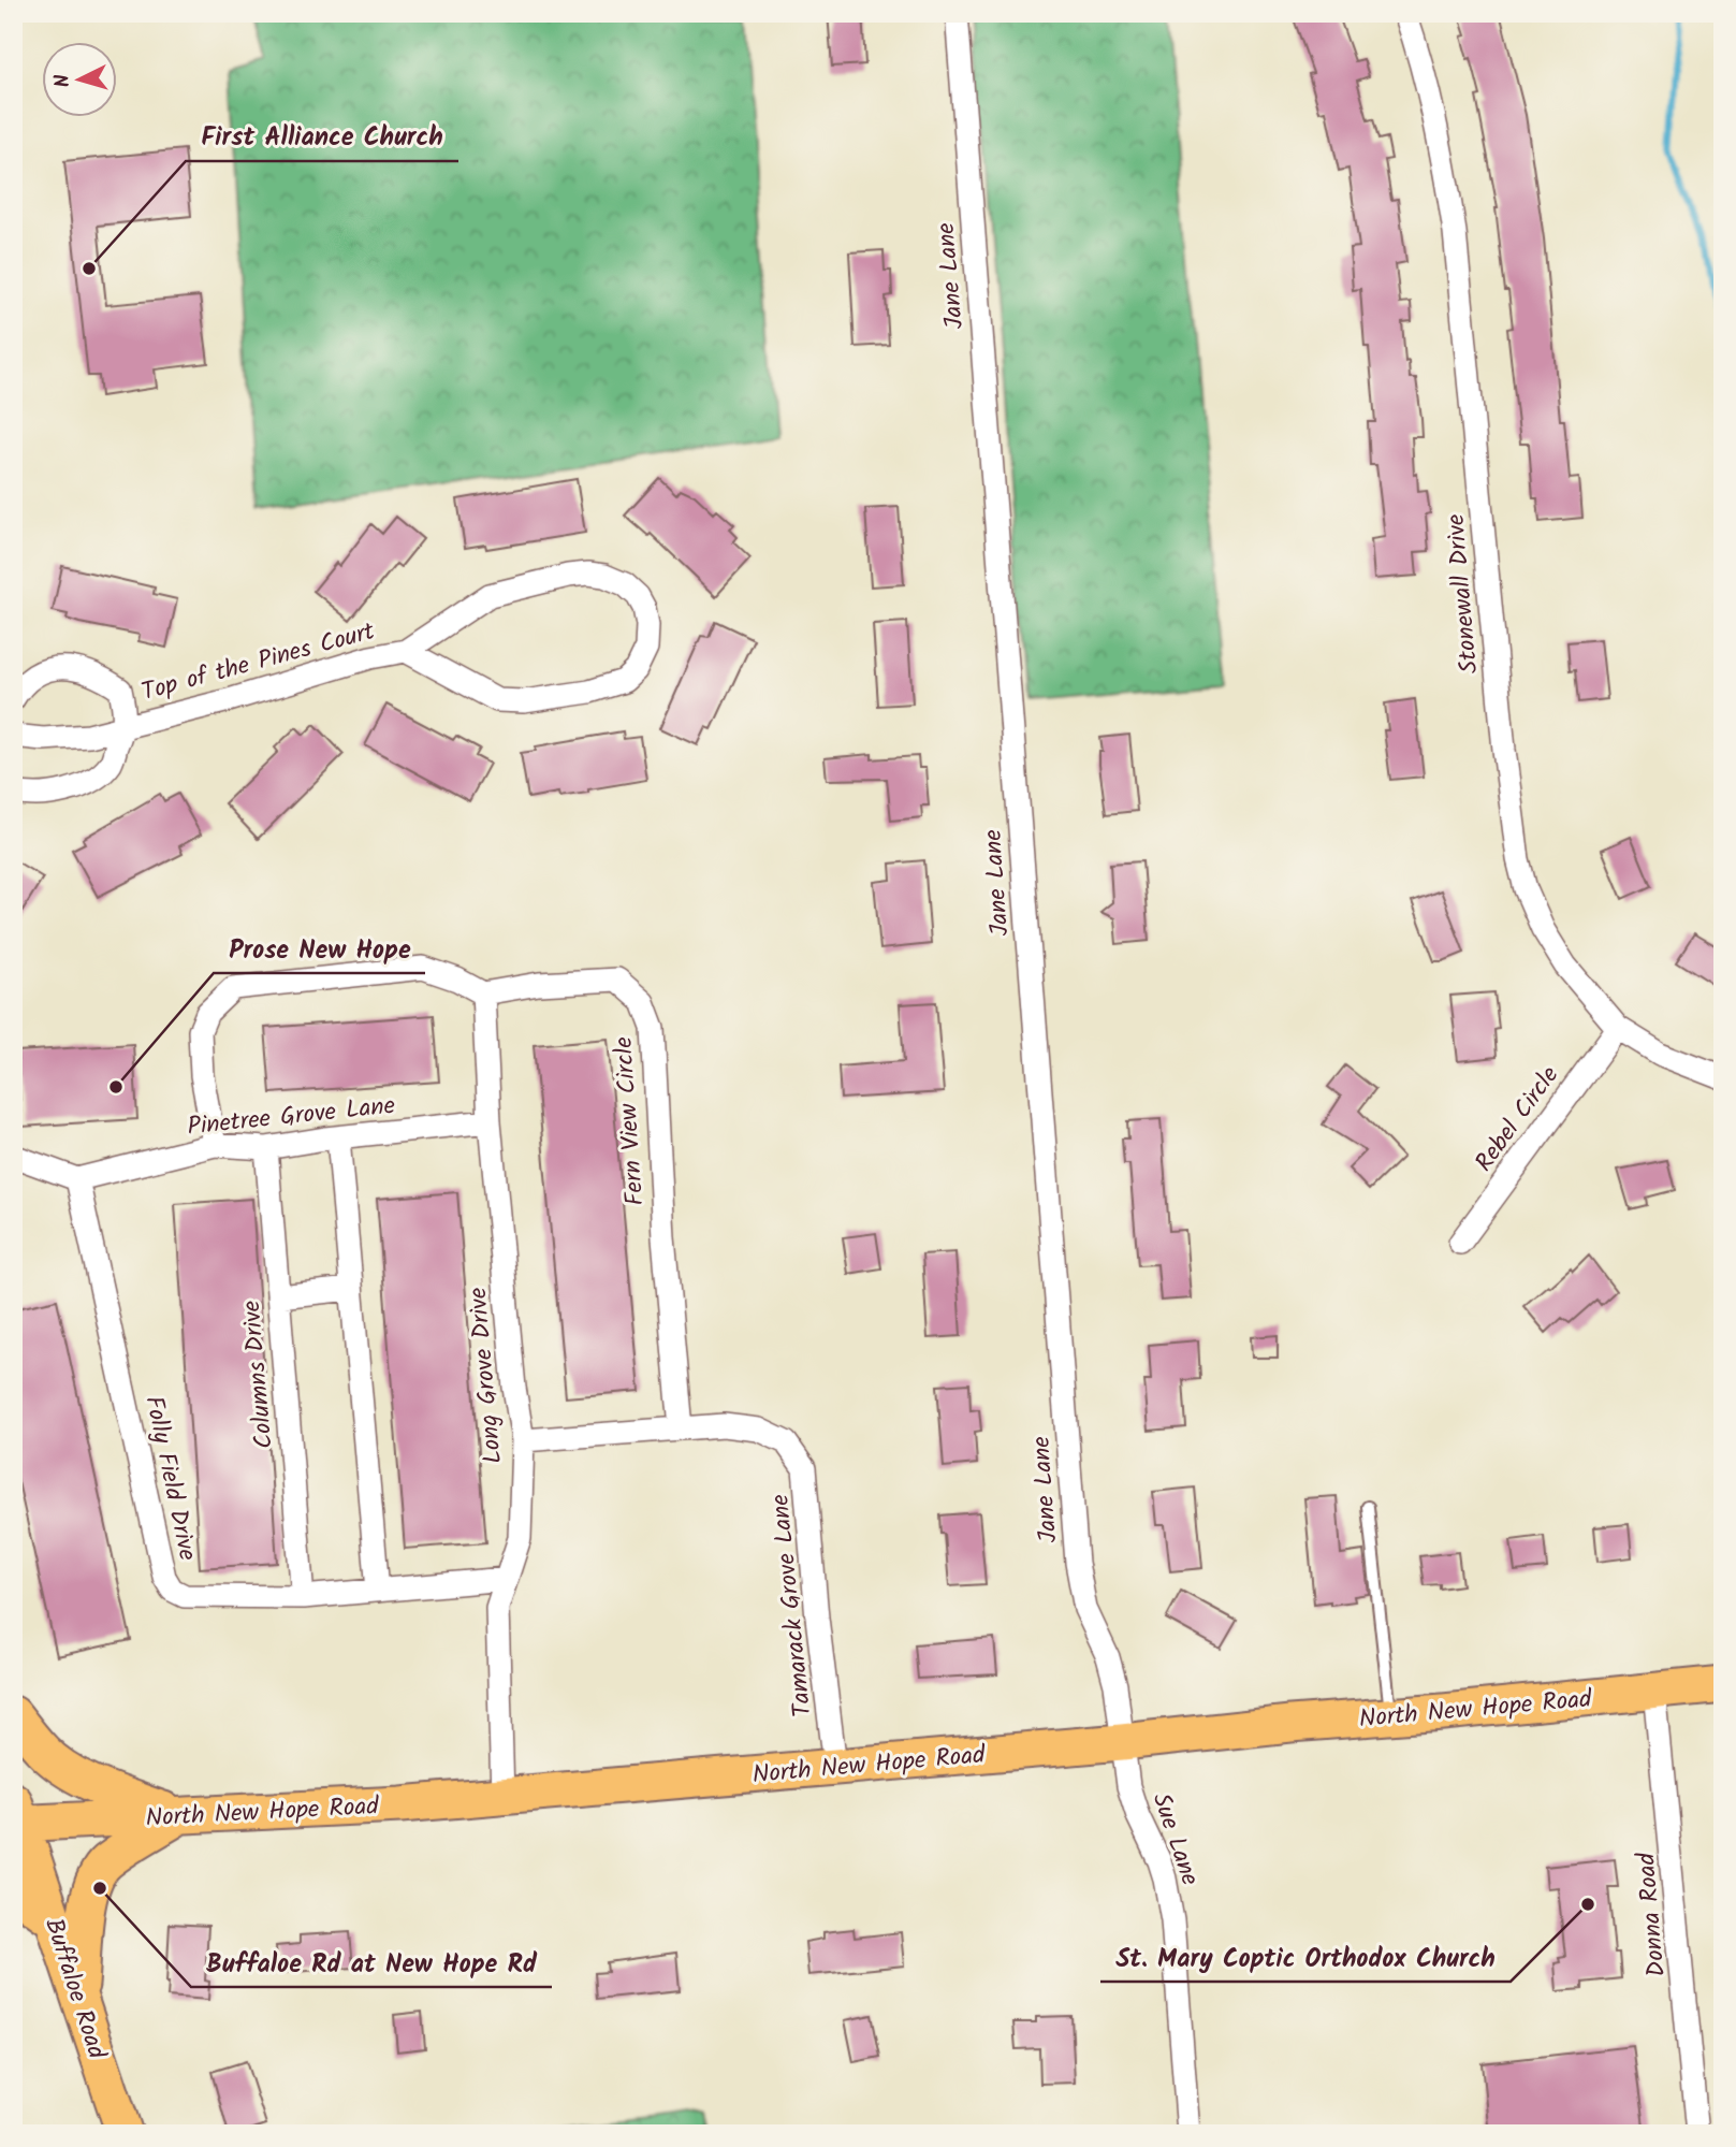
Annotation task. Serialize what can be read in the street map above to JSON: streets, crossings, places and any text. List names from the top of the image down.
{
  "streets": {
    "main road": ["North New Hope Road", "Buffaloe Road"],
    "street": [
      "Jane Lane",
      "Stonewall Drive",
      "Top of the Pines Court",
      "Pinetree Grove Lane",
      "Rebel Circle",
      "Fern View Circle",
      "Columns Drive",
      "Long Grove Drive",
      "Folly Field Drive",
      "Tamarack Grove Lane",
      "Sue Lane",
      "Donna Road"
    ]
  },
  "crossings": [
    ["Jane Lane", "North New Hope Road"],
    ["Jane Lane", "Sue Lane"],
    ["Stonewall Drive", "Rebel Circle"],
    ["Pinetree Grove Lane", "Columns Drive"],
    ["Pinetree Grove Lane", "Long Grove Drive"],
    ["Pinetree Grove Lane", "Folly Field Drive"],
    ["Fern View Circle", "Long Grove Drive"],
    ["Fern View Circle", "Tamarack Grove Lane"],
    ["Columns Drive", "Folly Field Drive"],
    ["Long Grove Drive", "Folly Field Drive"],
    ["Long Grove Drive", "Tamarack Grove Lane"],
    ["Long Grove Drive", "North New Hope Road"],
    ["Tamarack Grove Lane", "North New Hope Road"],
    ["North New Hope Road", "Sue Lane"],
    ["North New Hope Road", "Donna Road"],
    ["North New Hope Road", "Buffaloe Road"]
  ],
  "places": [
    "First Alliance Church",
    "Prose New Hope",
    "Buffaloe Rd at New Hope Rd",
    "St. Mary Coptic Orthodox Church"
  ],
  "north": "left"
}
